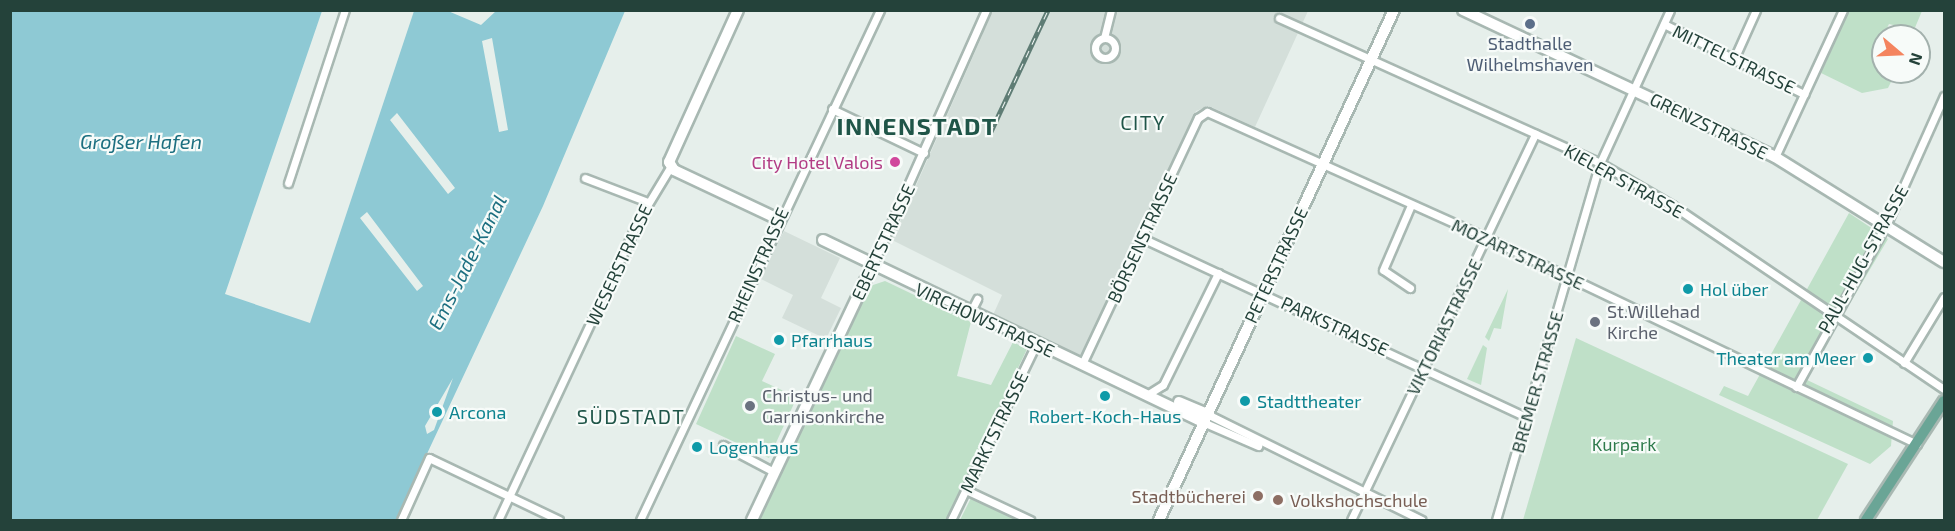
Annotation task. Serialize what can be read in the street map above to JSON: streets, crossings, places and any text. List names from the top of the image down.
{
  "streets": {
    "main road": [
      "GRENZSTRASSE",
      "EBERTSTRASSE",
      "WESERSTRASSE",
      "PETERSTRASSE",
      "VIRCHOWSTRASSE"
    ],
    "street": [
      "MITTELSTRASSE",
      "KIELER STRASSE",
      "BÖRSENSTRASSE",
      "MOZARTSTRASSE",
      "PAUL-HUG-STRASSE",
      "RHEINSTRASSE",
      "PARKSTRASSE",
      "VIKTORIASTRASSE",
      "BREMER STRASSE",
      "MARKTSTRASSE"
    ]
  },
  "crossings": [
    ["MITTELSTRASSE", "BREMER STRASSE"],
    ["GRENZSTRASSE", "PAUL-HUG-STRASSE"],
    ["GRENZSTRASSE", "BREMER STRASSE"],
    ["KIELER STRASSE", "PAUL-HUG-STRASSE"],
    ["KIELER STRASSE", "PETERSTRASSE"],
    ["KIELER STRASSE", "VIKTORIASTRASSE"],
    ["KIELER STRASSE", "BREMER STRASSE"],
    ["BÖRSENSTRASSE", "MOZARTSTRASSE"],
    ["BÖRSENSTRASSE", "VIRCHOWSTRASSE"],
    ["BÖRSENSTRASSE", "PARKSTRASSE"],
    ["EBERTSTRASSE", "VIRCHOWSTRASSE"],
    ["MOZARTSTRASSE", "PAUL-HUG-STRASSE"],
    ["MOZARTSTRASSE", "PETERSTRASSE"],
    ["MOZARTSTRASSE", "VIKTORIASTRASSE"],
    ["MOZARTSTRASSE", "BREMER STRASSE"],
    ["PETERSTRASSE", "VIRCHOWSTRASSE"],
    ["PETERSTRASSE", "PARKSTRASSE"],
    ["VIRCHOWSTRASSE", "VIKTORIASTRASSE"],
    ["VIRCHOWSTRASSE", "MARKTSTRASSE"],
    ["PARKSTRASSE", "VIKTORIASTRASSE"],
    ["PARKSTRASSE", "BREMER STRASSE"]
  ],
  "districts": ["CITY", "INNENSTADT", "SÜDSTADT"],
  "water": ["Großer Hafen", "Ems-Jade-Kanal"],
  "parks": ["Kurpark"],
  "places": [
    "Stadthalle Wilhelmshaven",
    "City Hotel Valois",
    "Hol über",
    "St.Willehad Kirche",
    "Pfarrhaus",
    "Theater am Meer",
    "Robert-Koch-Haus",
    "Stadttheater",
    "Christus- und Garnisonkirche",
    "Arcona",
    "Logenhaus",
    "Stadtbücherei",
    "Volkshochschule"
  ],
  "north": "right"
}
